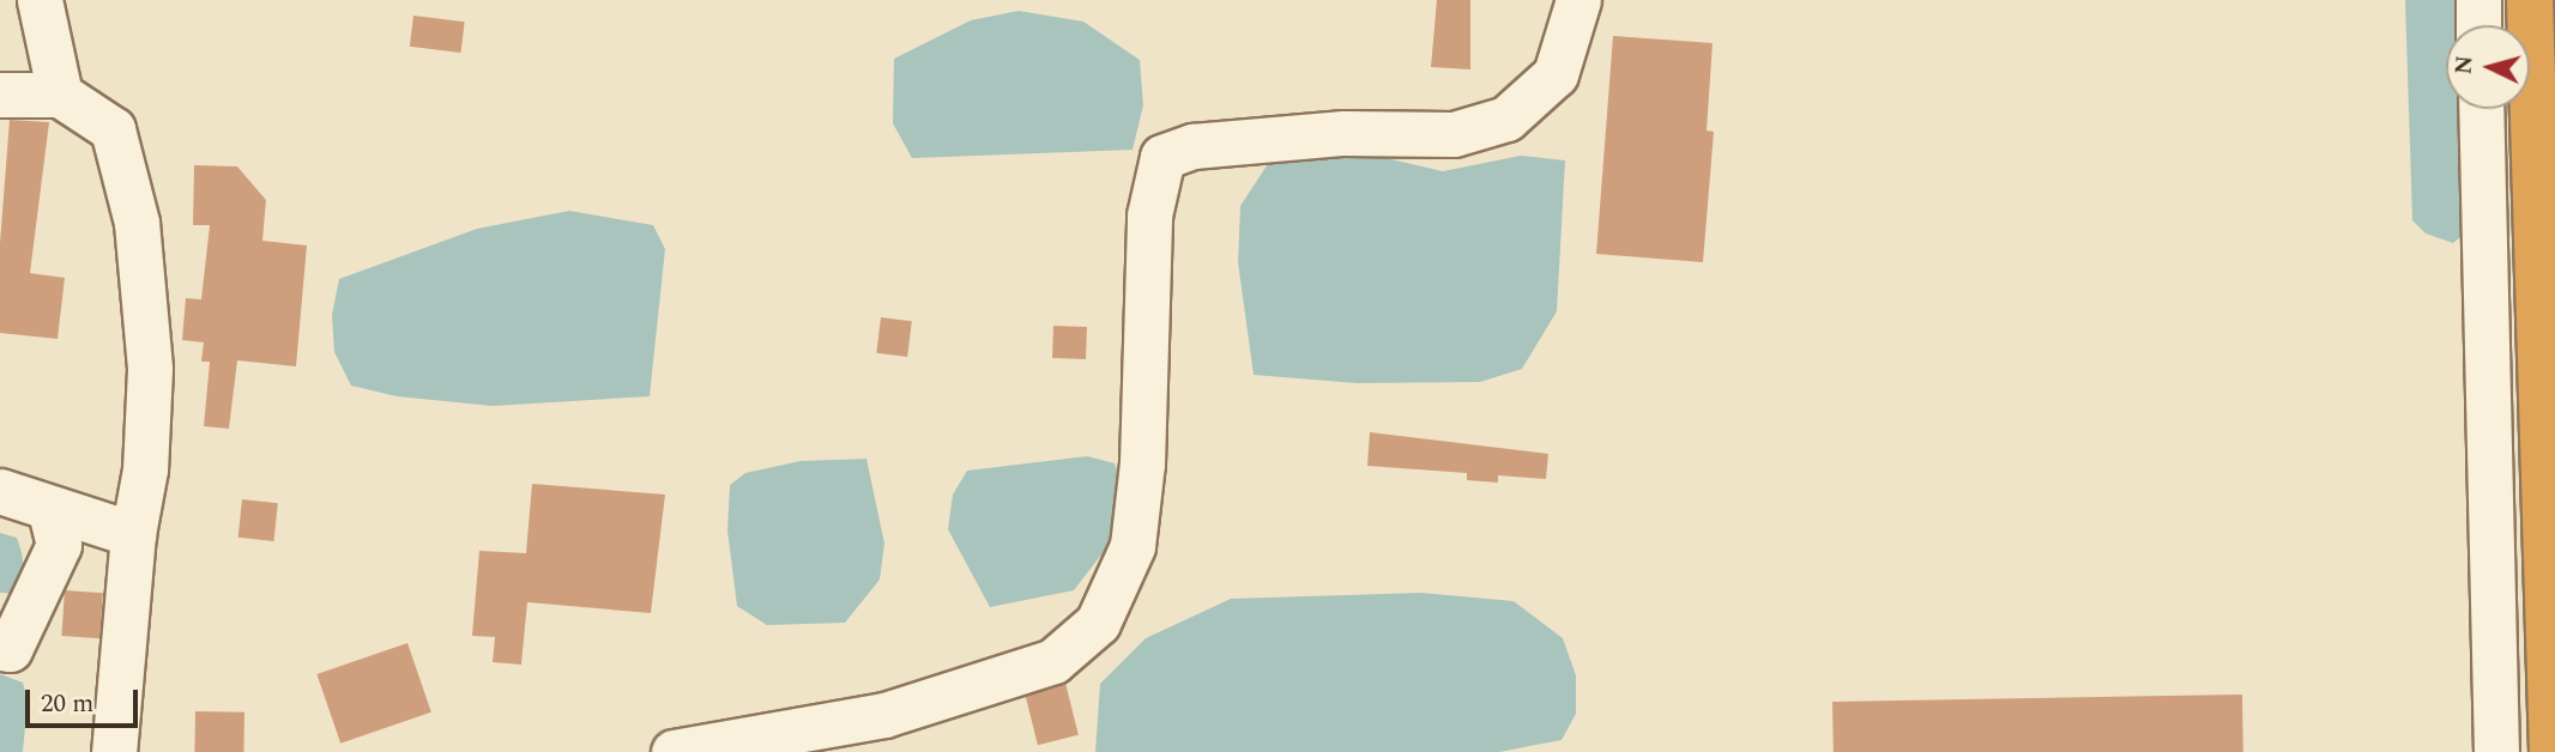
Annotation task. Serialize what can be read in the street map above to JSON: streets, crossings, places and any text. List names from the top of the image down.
{
  "scale_bar": "20 m",
  "north": "left"
}
